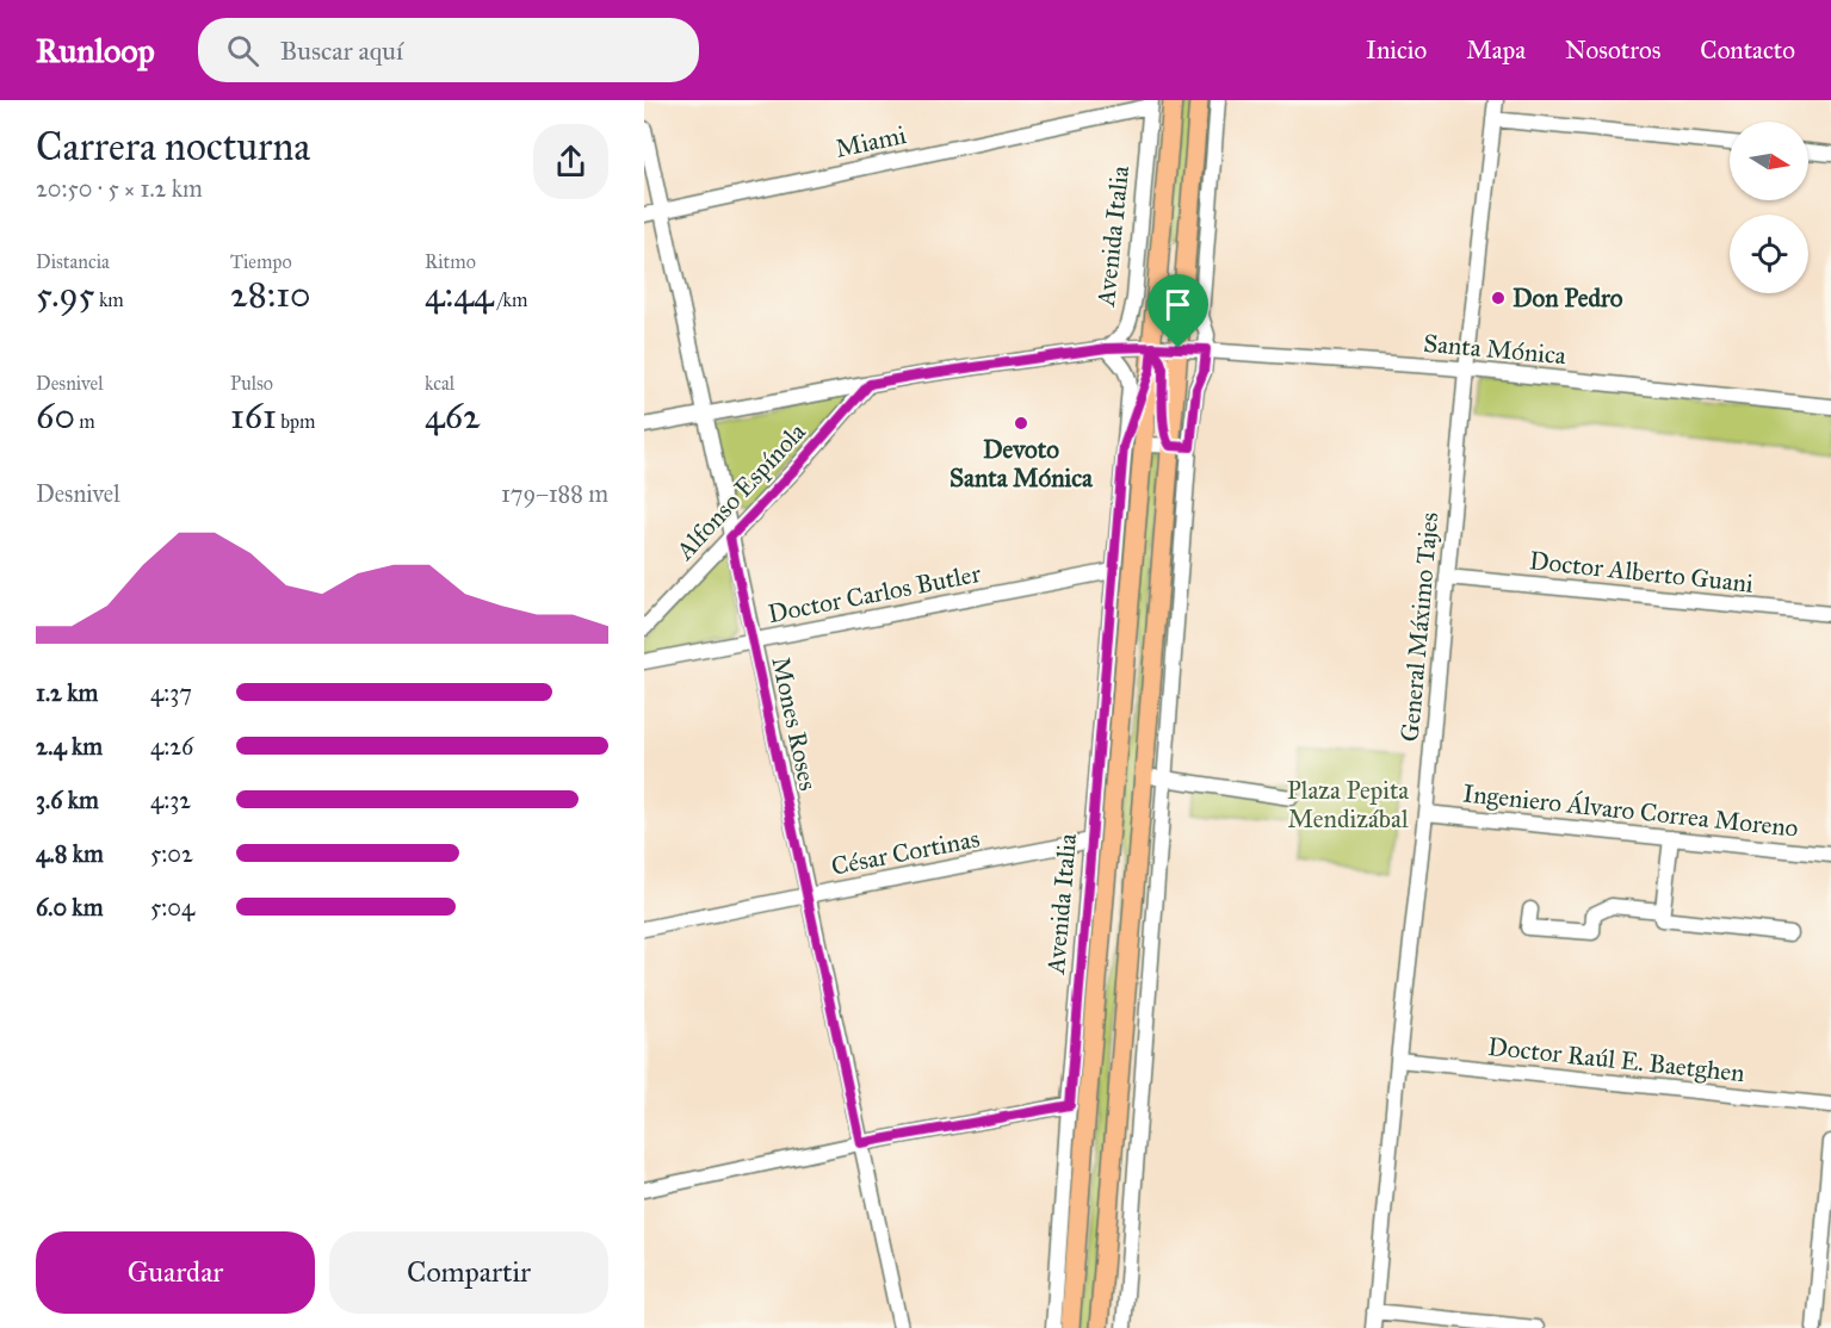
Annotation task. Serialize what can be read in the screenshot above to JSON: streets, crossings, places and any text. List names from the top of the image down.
{
  "streets": {
    "main road": ["Avenida Italia"],
    "street": [
      "Miami",
      "Santa Mónica",
      "Alfonso Espínola",
      "Doctor Alberto Guani",
      "Doctor Carlos Butler",
      "General Máximo Tajes",
      "Mones Roses",
      "Ingeniero Álvaro Correa Moreno",
      "César Cortinas",
      "Doctor Raúl E. Baetghen"
    ]
  },
  "crossings": [
    ["Miami", "Avenida Italia"],
    ["Miami", "Mones Roses"],
    ["Avenida Italia", "Santa Mónica"],
    ["Avenida Italia", "Doctor Carlos Butler"],
    ["Avenida Italia", "César Cortinas"],
    ["Santa Mónica", "Alfonso Espínola"],
    ["Santa Mónica", "General Máximo Tajes"],
    ["Santa Mónica", "Mones Roses"],
    ["Alfonso Espínola", "Mones Roses"],
    ["Doctor Alberto Guani", "General Máximo Tajes"],
    ["Doctor Carlos Butler", "Mones Roses"],
    ["General Máximo Tajes", "Ingeniero Álvaro Correa Moreno"],
    ["General Máximo Tajes", "Doctor Raúl E. Baetghen"],
    ["Mones Roses", "César Cortinas"]
  ],
  "parks": ["Plaza Pepita Mendizábal"],
  "places": ["Don Pedro", "Devoto Santa Mónica"],
  "north": "right",
  "page": {
    "header": "Runloop",
    "search": "Buscar aquí",
    "nav": [
      "Inicio",
      "Mapa",
      "Nosotros",
      "Contacto"
    ],
    "heading": ["Carrera nocturna", "20:50 · 5 × 1.2 km"],
    "stats": [
      ["Distancia", "5.95 km"],
      ["Tiempo", "28:10"],
      ["Ritmo", "4:44 /km"],
      ["Desnivel", "60 m"],
      ["Pulso", "161 bpm"],
      ["kcal", "462"]
    ],
    "chart": ["Desnivel", "179–188 m"],
    "list": [
      {
        "name": "1.2 km",
        "note": "4:37"
      },
      {
        "name": "2.4 km",
        "note": "4:26"
      },
      {
        "name": "3.6 km",
        "note": "4:32"
      },
      {
        "name": "4.8 km",
        "note": "5:02"
      },
      {
        "name": "6.0 km",
        "note": "5:04"
      }
    ],
    "buttons": ["Guardar", "Compartir"]
  }
}
